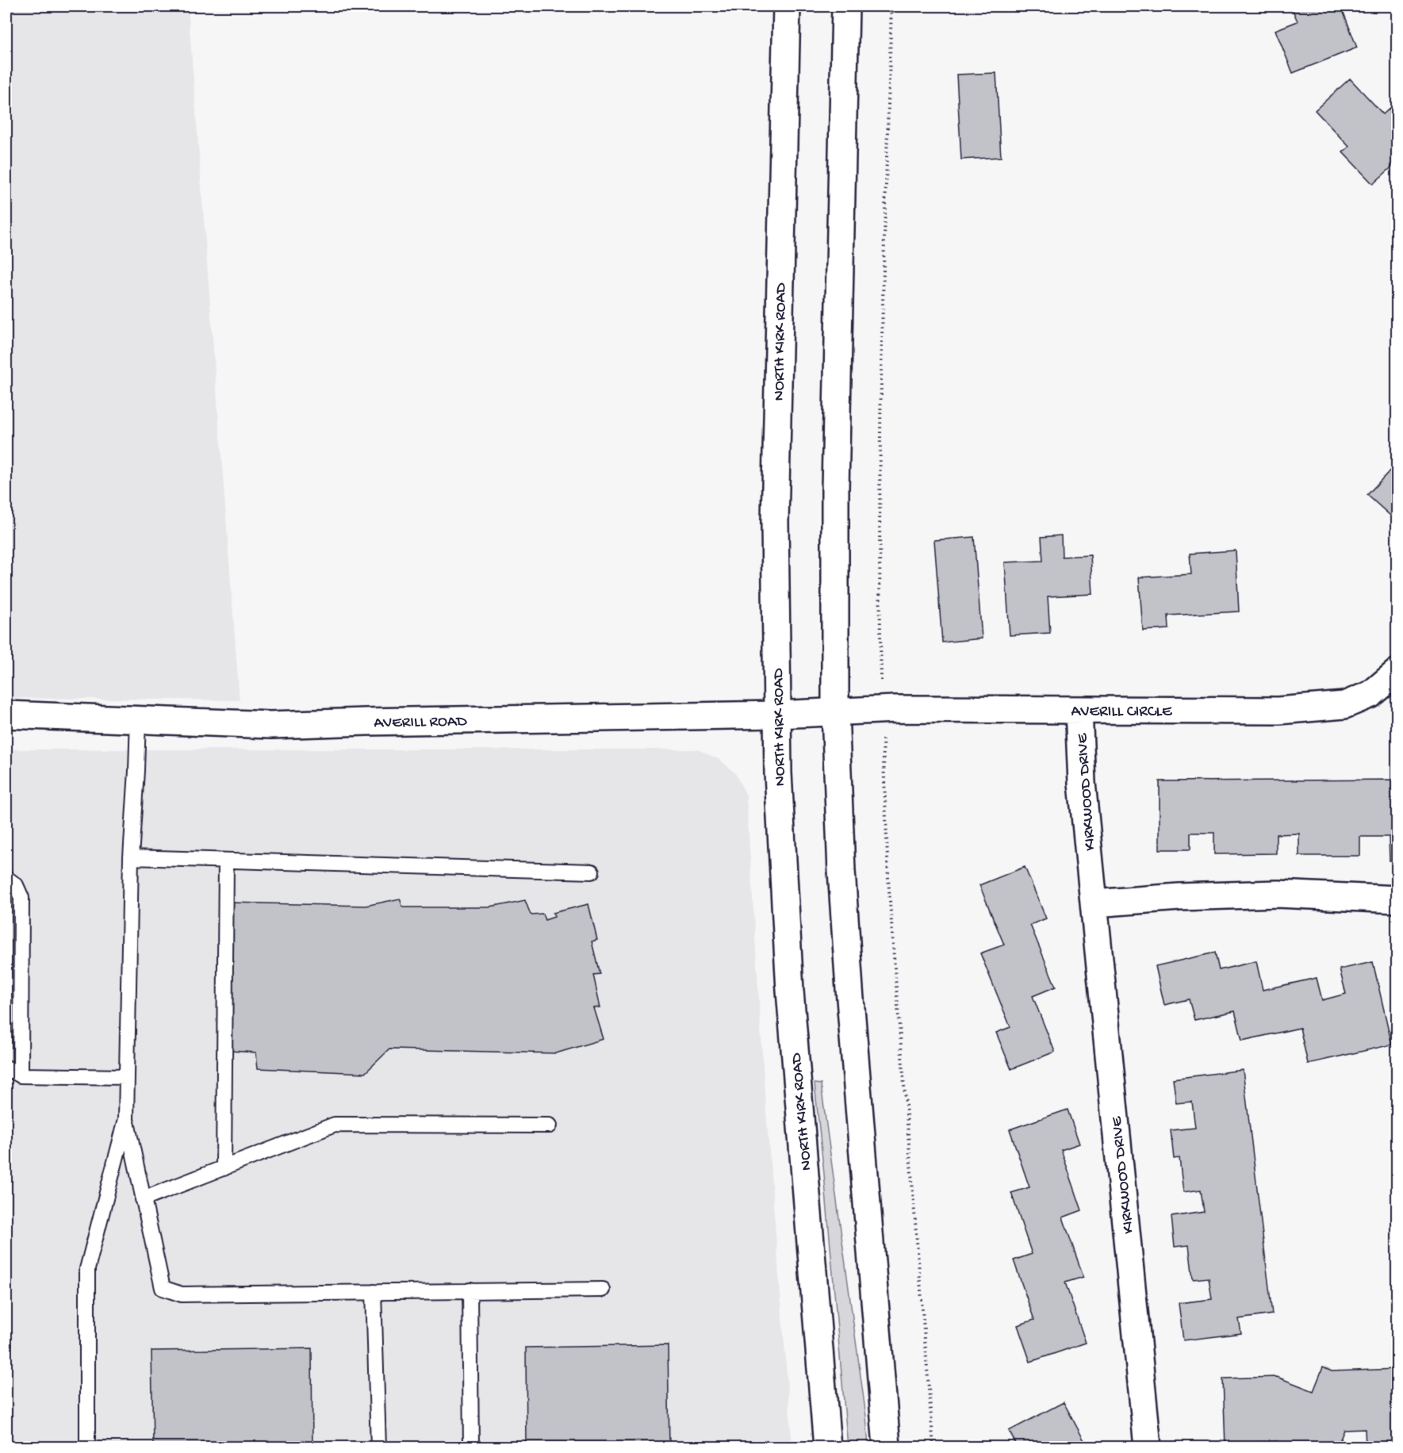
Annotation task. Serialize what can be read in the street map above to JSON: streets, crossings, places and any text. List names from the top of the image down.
{
  "streets": {
    "main road": [
      "NORTH KIRK ROAD",
      "AVERILL CIRCLE",
      "AVERILL ROAD",
      "KIRKWOOD DRIVE"
    ]
  },
  "crossings": [
    ["NORTH KIRK ROAD", "AVERILL ROAD"],
    ["AVERILL CIRCLE", "AVERILL ROAD"],
    ["AVERILL CIRCLE", "KIRKWOOD DRIVE"]
  ]
}
